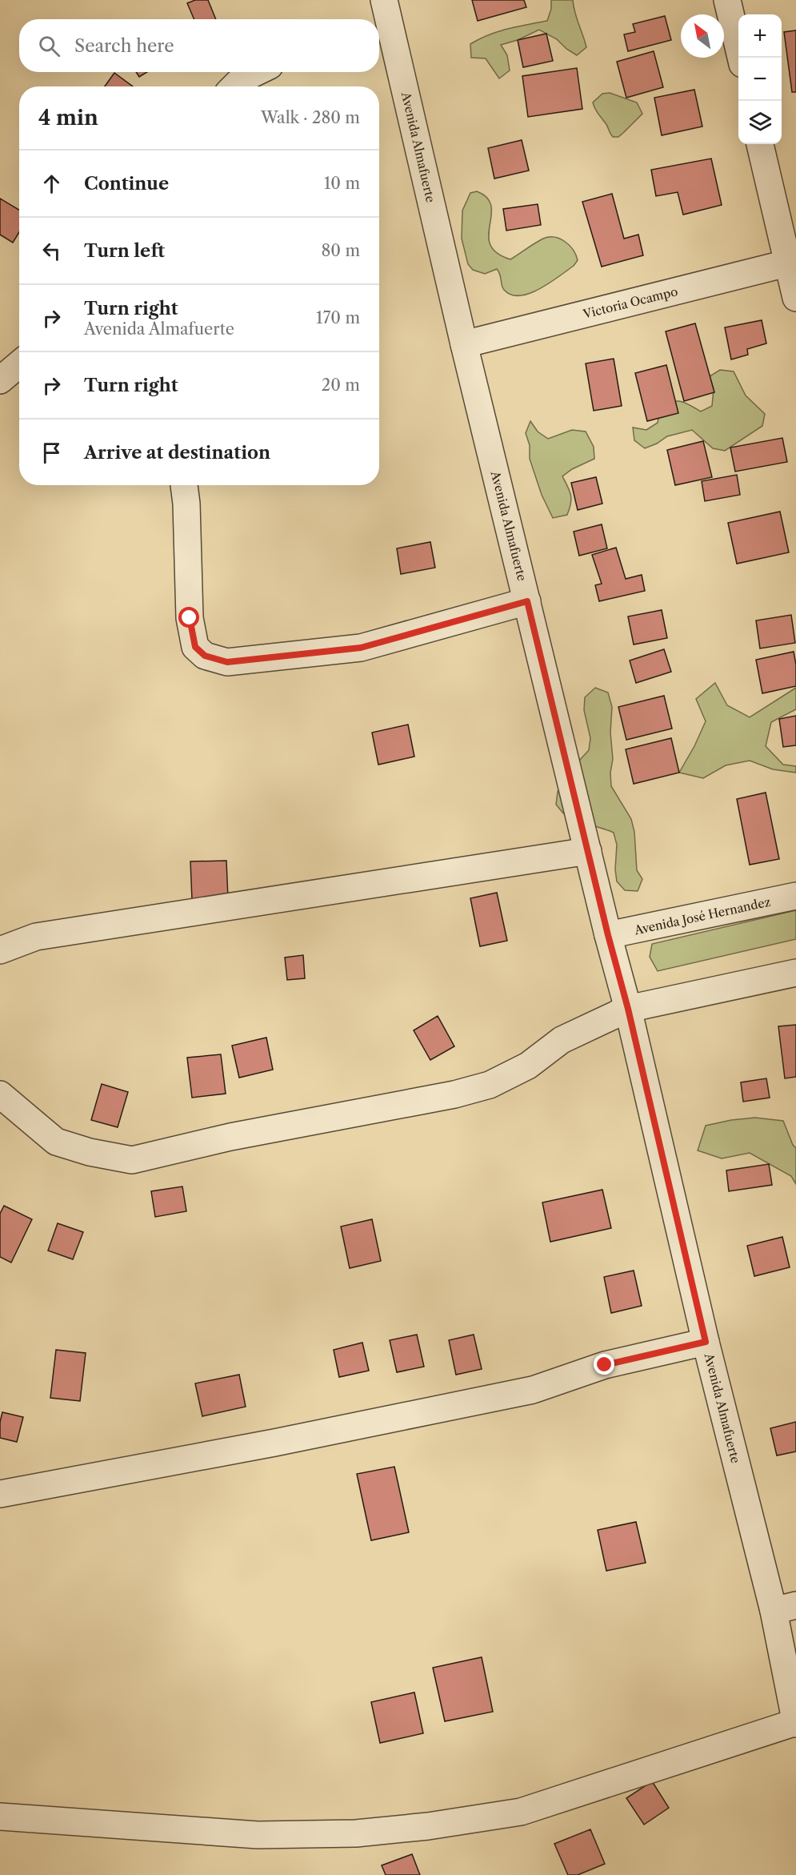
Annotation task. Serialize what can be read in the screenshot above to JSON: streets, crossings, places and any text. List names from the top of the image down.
{
  "streets": {
    "street": ["Avenida Almafuerte", "Victoria Ocampo", "Avenida José Hernandez"]
  },
  "crossings": [
    ["Avenida Almafuerte", "Victoria Ocampo"],
    ["Avenida Almafuerte", "Avenida José Hernandez"]
  ],
  "north": "top left",
  "page": {
    "map_buttons": ["+", "−"],
    "search": "Search here",
    "heading": ["4 min", "Walk · 280 m"],
    "list": [
      ["Continue", "10 m"],
      ["Turn left", "80 m"],
      ["Turn right", "Avenida Almafuerte", "170 m"],
      ["Turn right", "20 m"],
      "Arrive at destination"
    ]
  }
}
